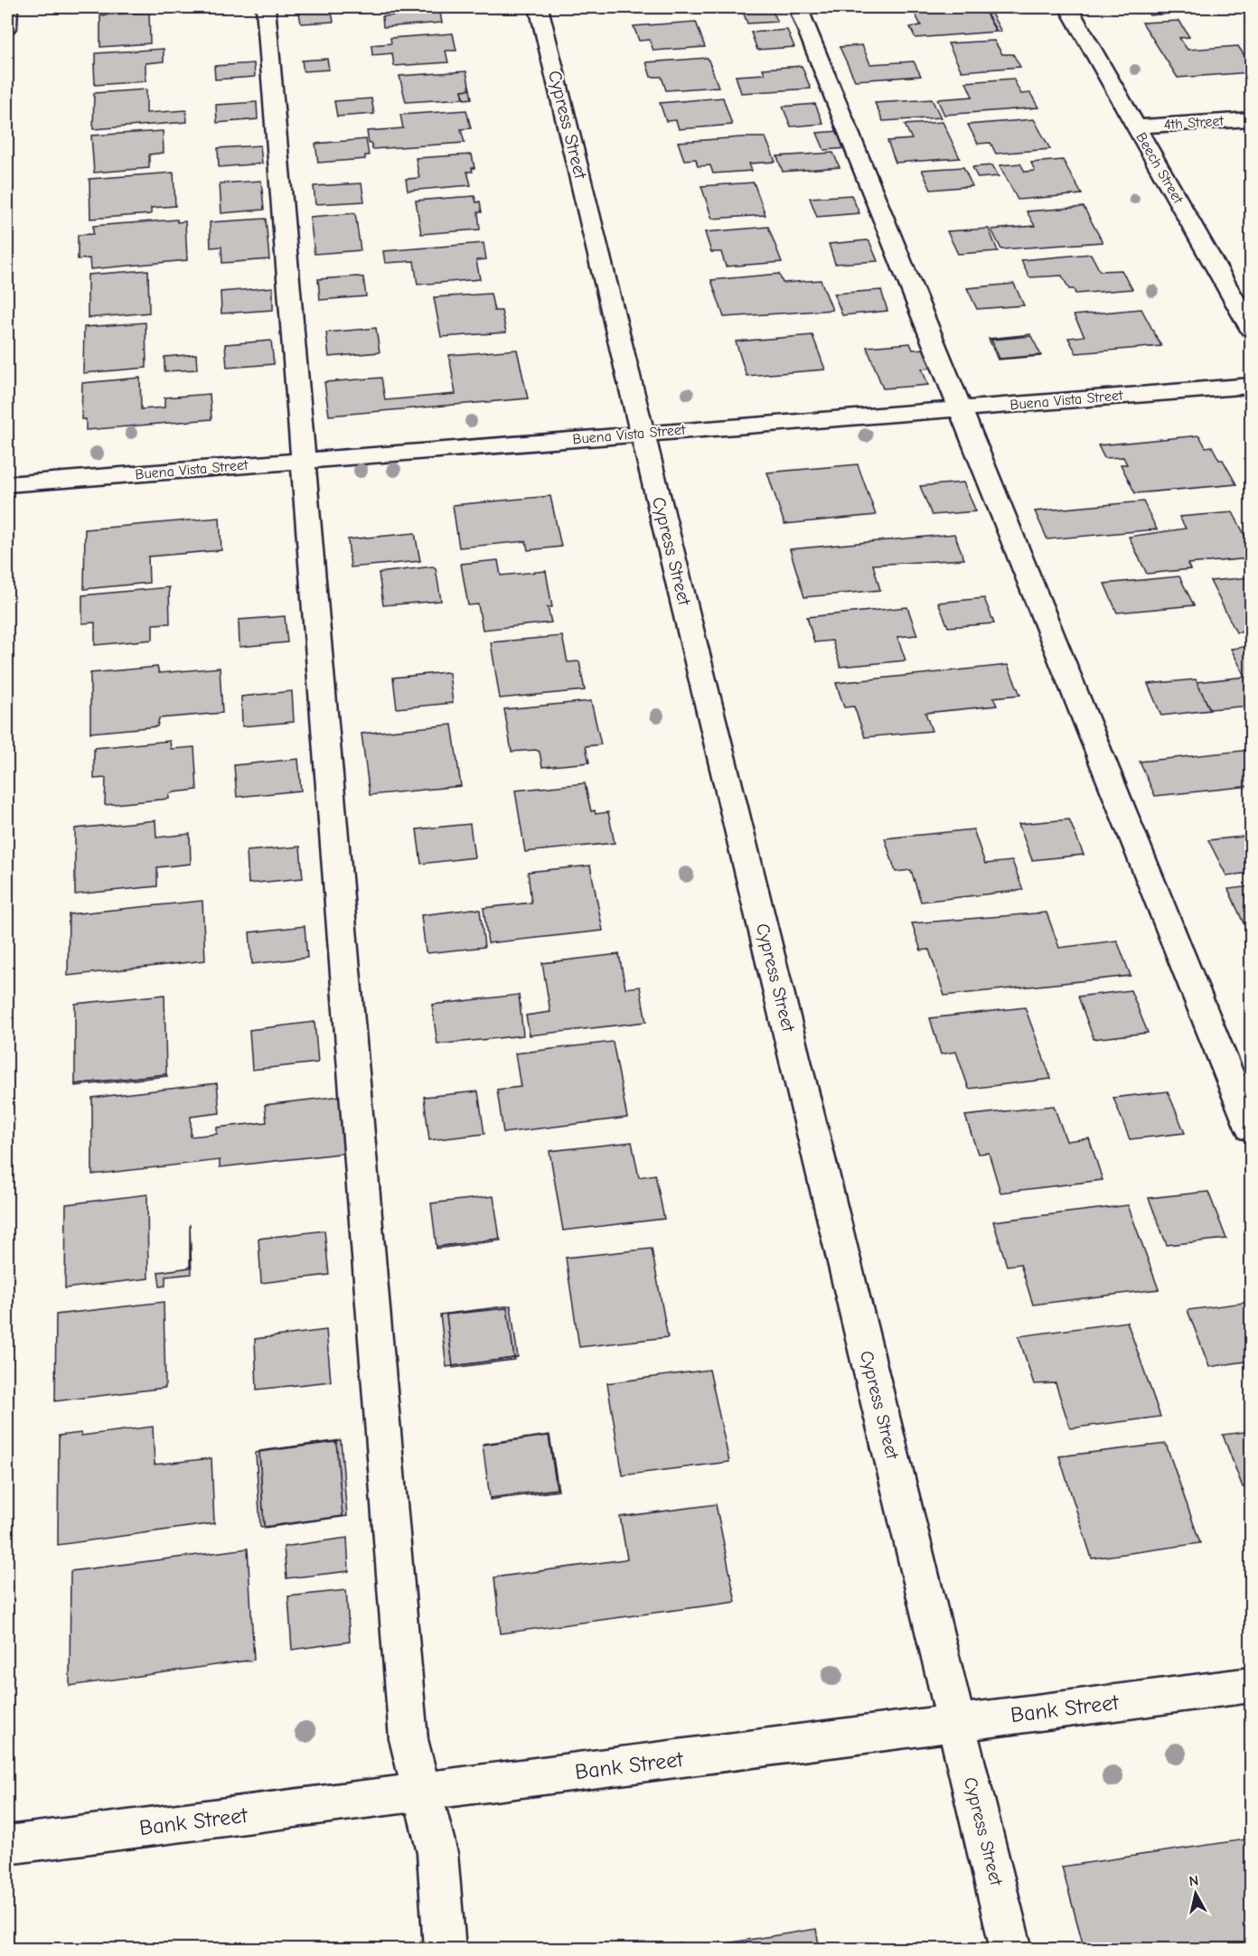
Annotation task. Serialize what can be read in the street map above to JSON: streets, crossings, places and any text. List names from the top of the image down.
{
  "streets": {
    "street": [
      "4th Street",
      "Cypress Street",
      "Beech Street",
      "Buena Vista Street",
      "Bank Street"
    ]
  },
  "crossings": [
    ["4th Street", "Beech Street"],
    ["Cypress Street", "Buena Vista Street"],
    ["Cypress Street", "Bank Street"]
  ],
  "north": "top"
}
